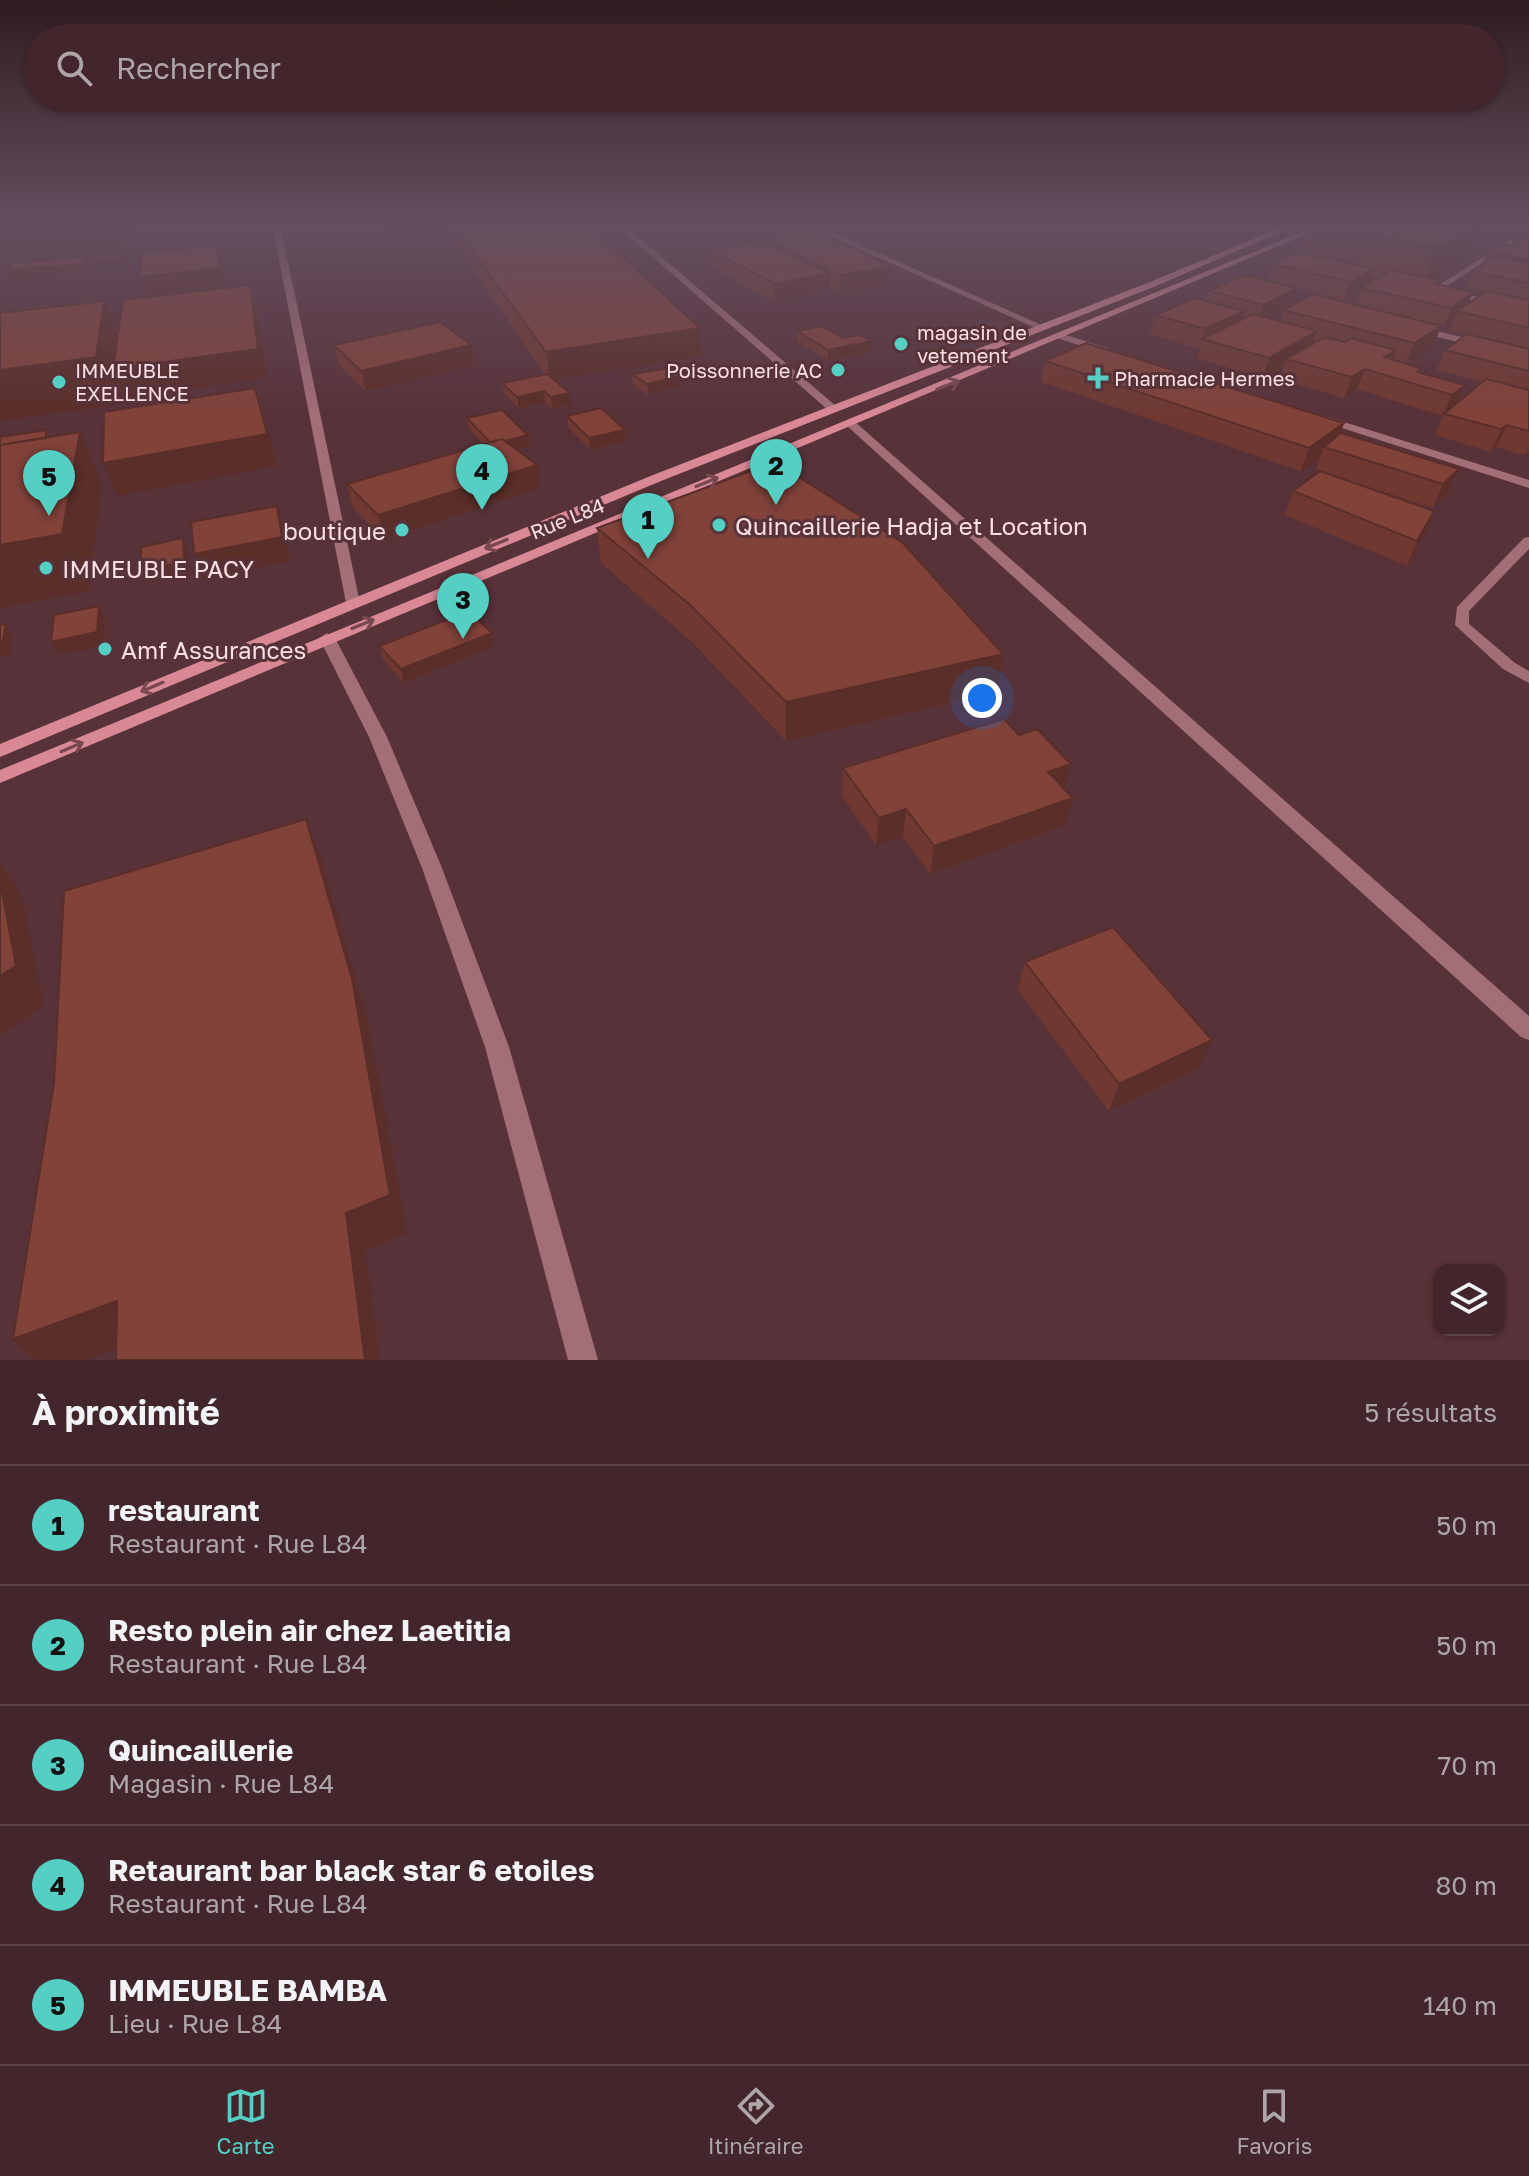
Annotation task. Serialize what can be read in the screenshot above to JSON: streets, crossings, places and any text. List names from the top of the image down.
{
  "streets": {
    "street": ["Rue L84"]
  },
  "places": {
    "other": [
      "magasin de vetement",
      "Poissonnerie AC",
      "IMMEUBLE EXELLENCE",
      "Quincaillerie Hadja et Location",
      "boutique",
      "IMMEUBLE PACY",
      "Amf Assurances"
    ],
    "health": ["Pharmacie Hermes"]
  },
  "page": {
    "search": "Rechercher",
    "pins": [
      "2",
      "4",
      "5",
      "1",
      "3"
    ],
    "heading": ["À proximité", "5 résultats"],
    "list": [
      {
        "mark": "1",
        "name": "restaurant",
        "note": "Restaurant · Rue L84",
        "value": "50 m"
      },
      {
        "mark": "2",
        "name": "Resto plein air chez Laetitia",
        "note": "Restaurant · Rue L84",
        "value": "50 m"
      },
      {
        "mark": "3",
        "name": "Quincaillerie",
        "note": "Magasin · Rue L84",
        "value": "70 m"
      },
      {
        "mark": "4",
        "name": "Retaurant bar black star 6 etoiles",
        "note": "Restaurant · Rue L84",
        "value": "80 m"
      },
      {
        "mark": "5",
        "name": "IMMEUBLE BAMBA",
        "note": "Lieu · Rue L84",
        "value": "140 m"
      }
    ],
    "nav": ["Carte", "Itinéraire", "Favoris"]
  }
}
